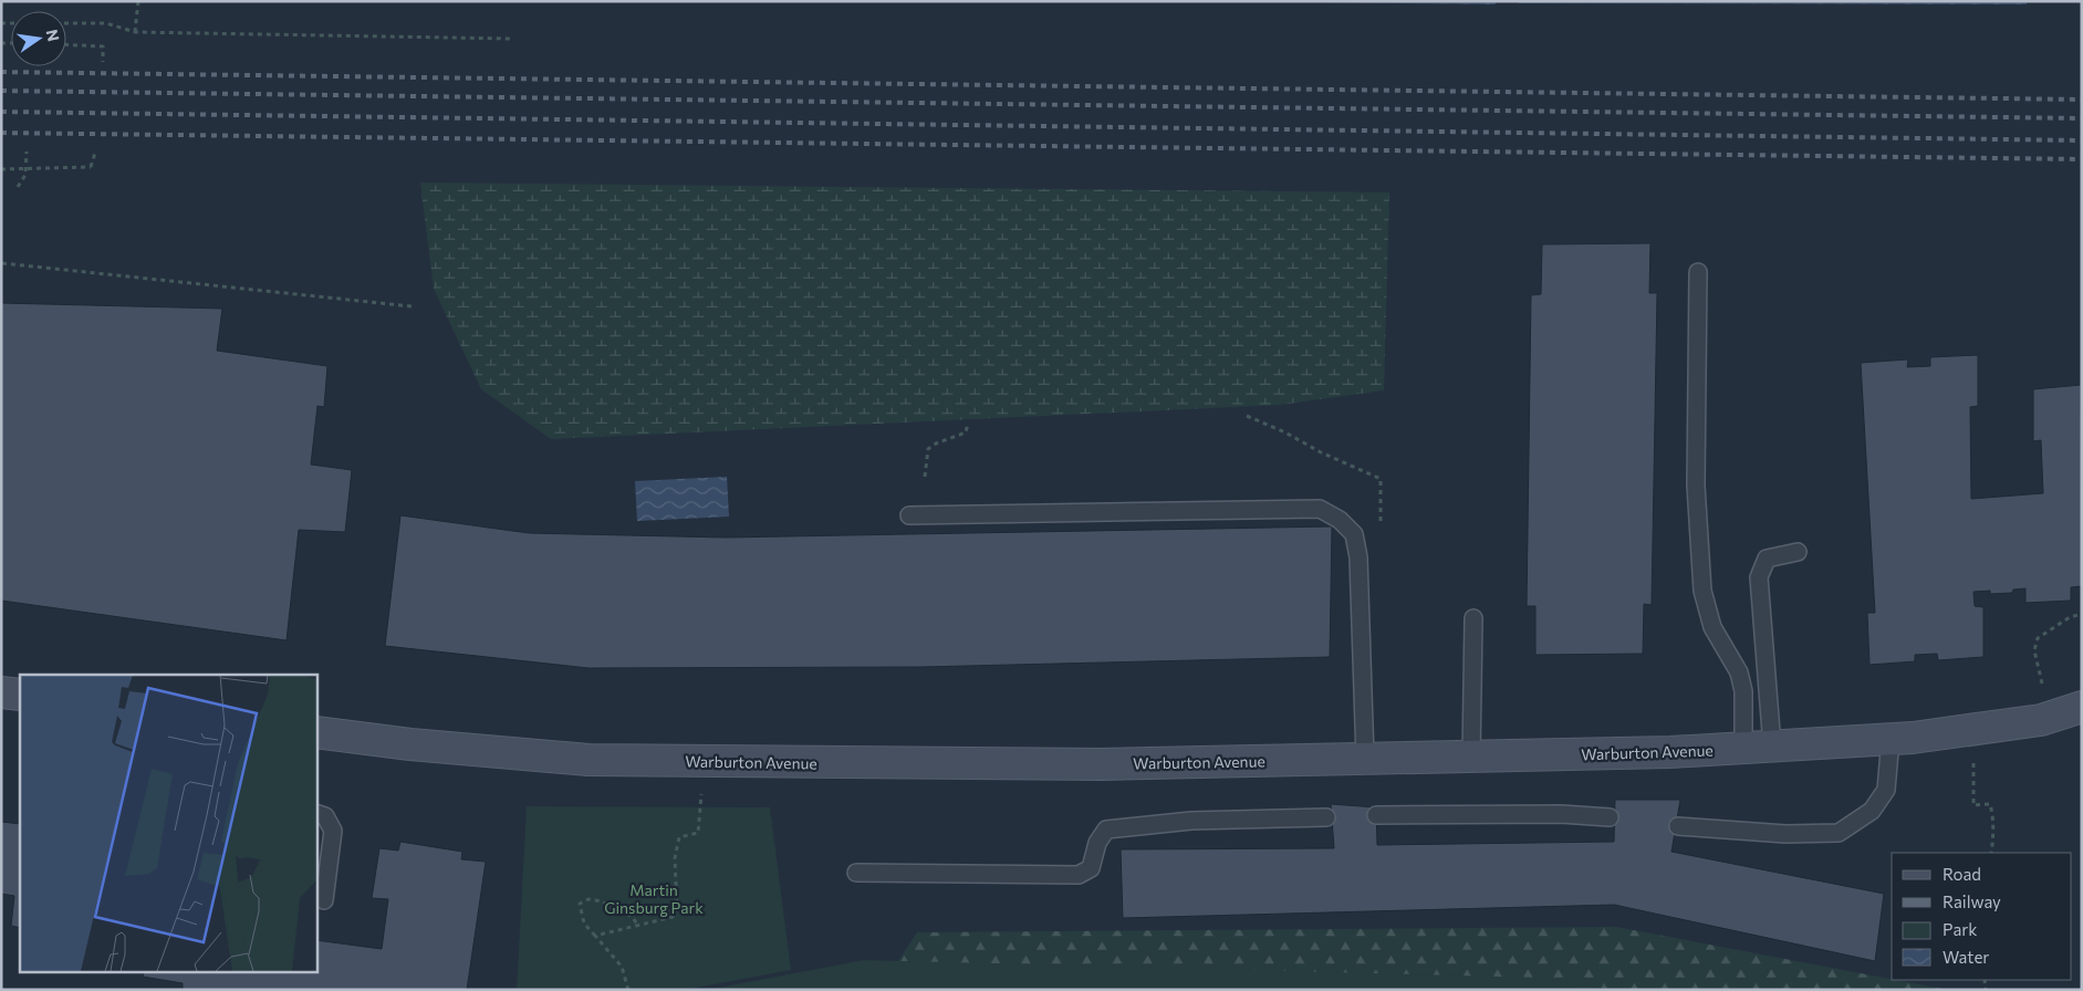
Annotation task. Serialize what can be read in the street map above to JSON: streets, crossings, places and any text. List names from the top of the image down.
{
  "streets": {
    "street": ["Warburton Avenue"]
  },
  "parks": ["Martin Ginsburg Park"],
  "legend": [
    "Road",
    "Railway",
    "Park",
    "Water"
  ],
  "north": "right"
}
